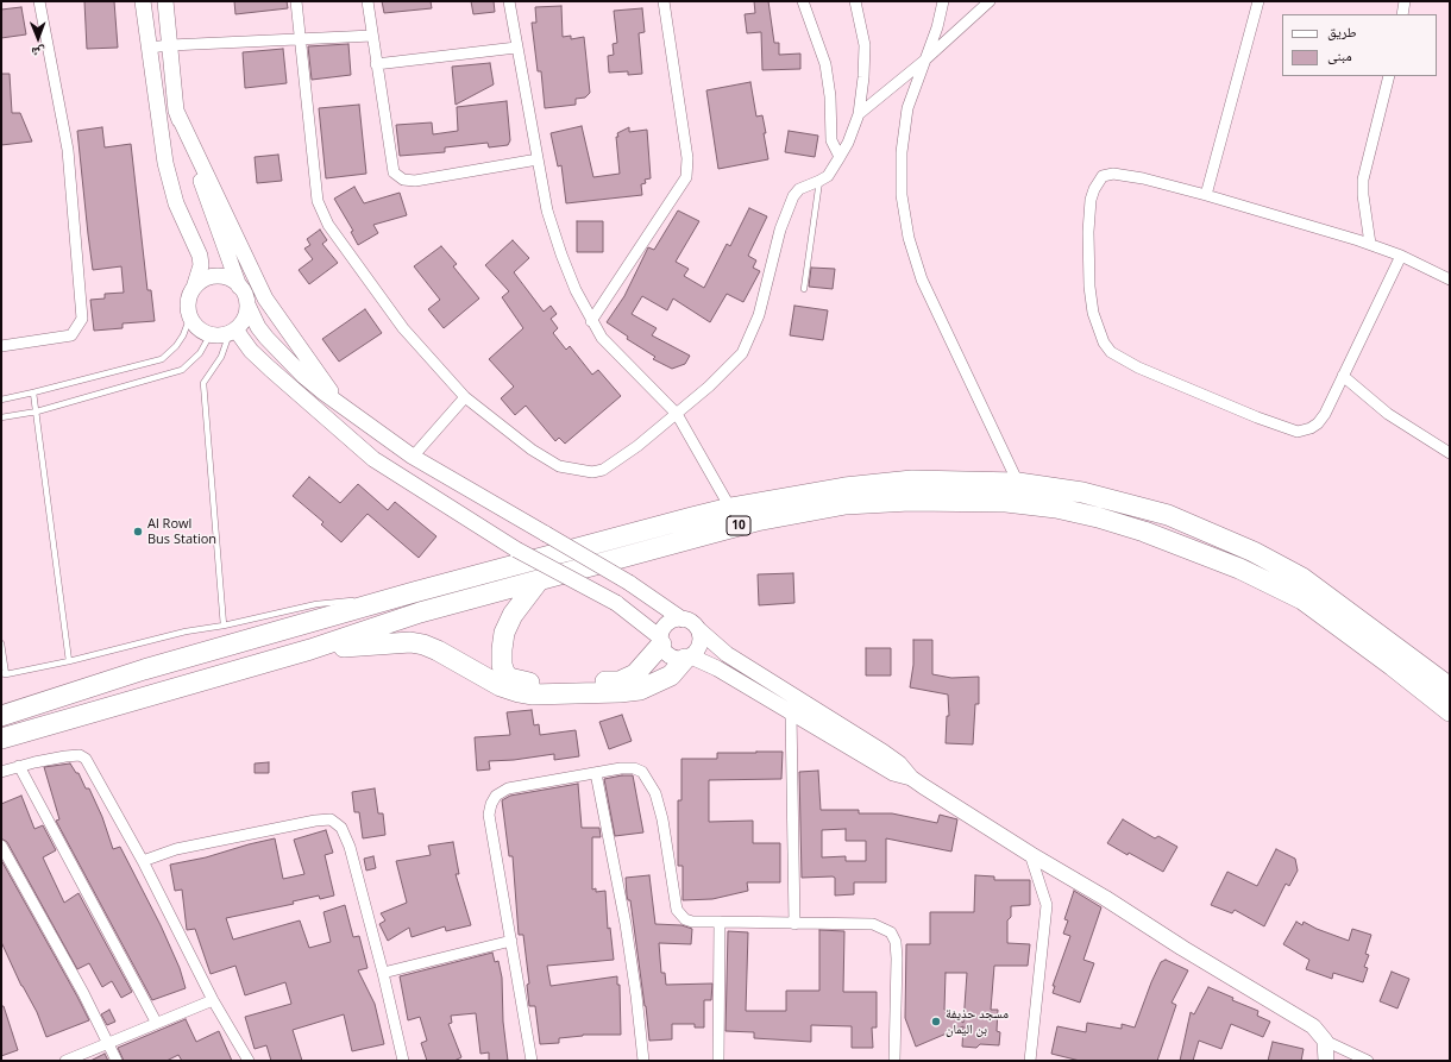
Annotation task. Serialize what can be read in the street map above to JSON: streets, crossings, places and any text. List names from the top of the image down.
{
  "streets": {
    "highway": ["10"]
  },
  "places": ["Al Rowl Bus Station", "مسجد حذيفة بن اليمان"],
  "legend": ["طريق", "مبنى"],
  "north": "bottom"
}
